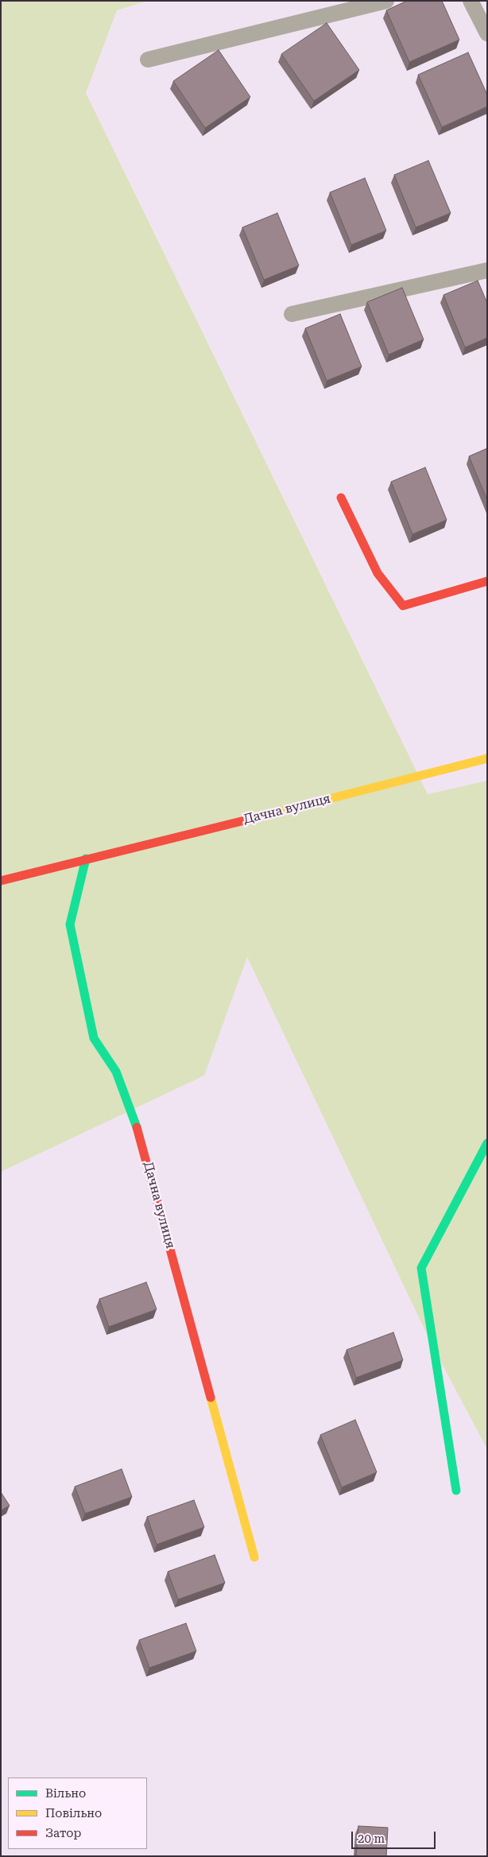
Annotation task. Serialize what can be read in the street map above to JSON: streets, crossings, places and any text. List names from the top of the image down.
{
  "streets": {
    "street": ["Дачна вулиця"]
  },
  "legend": ["Вільно", "Повільно", "Затор"],
  "scale_bar": "20 m"
}
